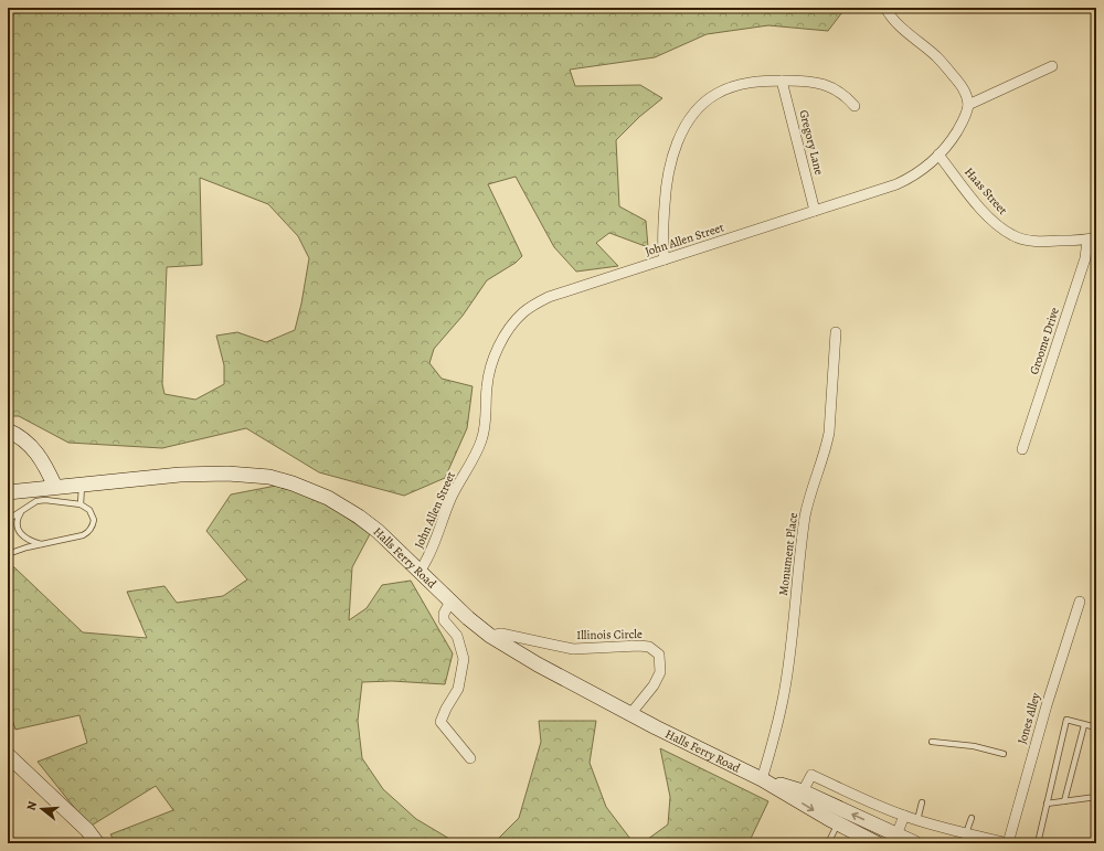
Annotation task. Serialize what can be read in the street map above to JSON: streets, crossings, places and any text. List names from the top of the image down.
{
  "streets": {
    "street": [
      "Gregory Lane",
      "Haas Street",
      "John Allen Street",
      "Groome Drive",
      "Monument Place",
      "Halls Ferry Road",
      "Illinois Circle",
      "Jones Alley"
    ]
  },
  "crossings": [
    ["Gregory Lane", "John Allen Street"],
    ["Haas Street", "John Allen Street"],
    ["Haas Street", "Groome Drive"],
    ["John Allen Street", "Halls Ferry Road"],
    ["Monument Place", "Halls Ferry Road"],
    ["Halls Ferry Road", "Illinois Circle"]
  ],
  "north": "left"
}
